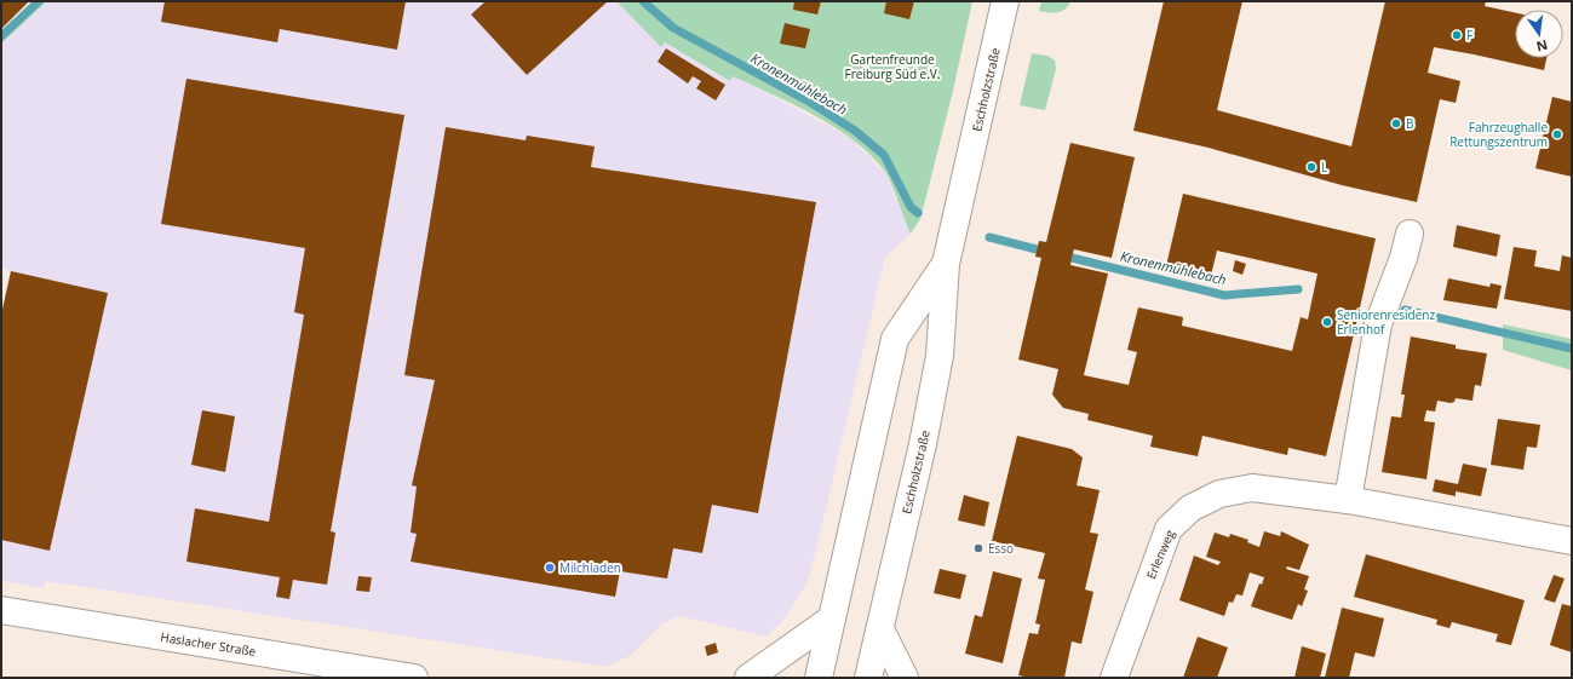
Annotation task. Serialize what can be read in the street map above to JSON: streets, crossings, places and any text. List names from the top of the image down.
{
  "streets": {
    "street": ["Eschholzstraße", "Erlenweg", "Haslacher Straße"]
  },
  "water": ["Kronenmühlebach"],
  "parks": ["Gartenfreunde Freiburg Süd e.V."],
  "places": [
    "F",
    "B",
    "Fahrzeughalle Rettungszentrum",
    "L",
    "Seniorenresidenz Erlenhof",
    "Esso",
    "Milchladen"
  ],
  "north": "bottom"
}
